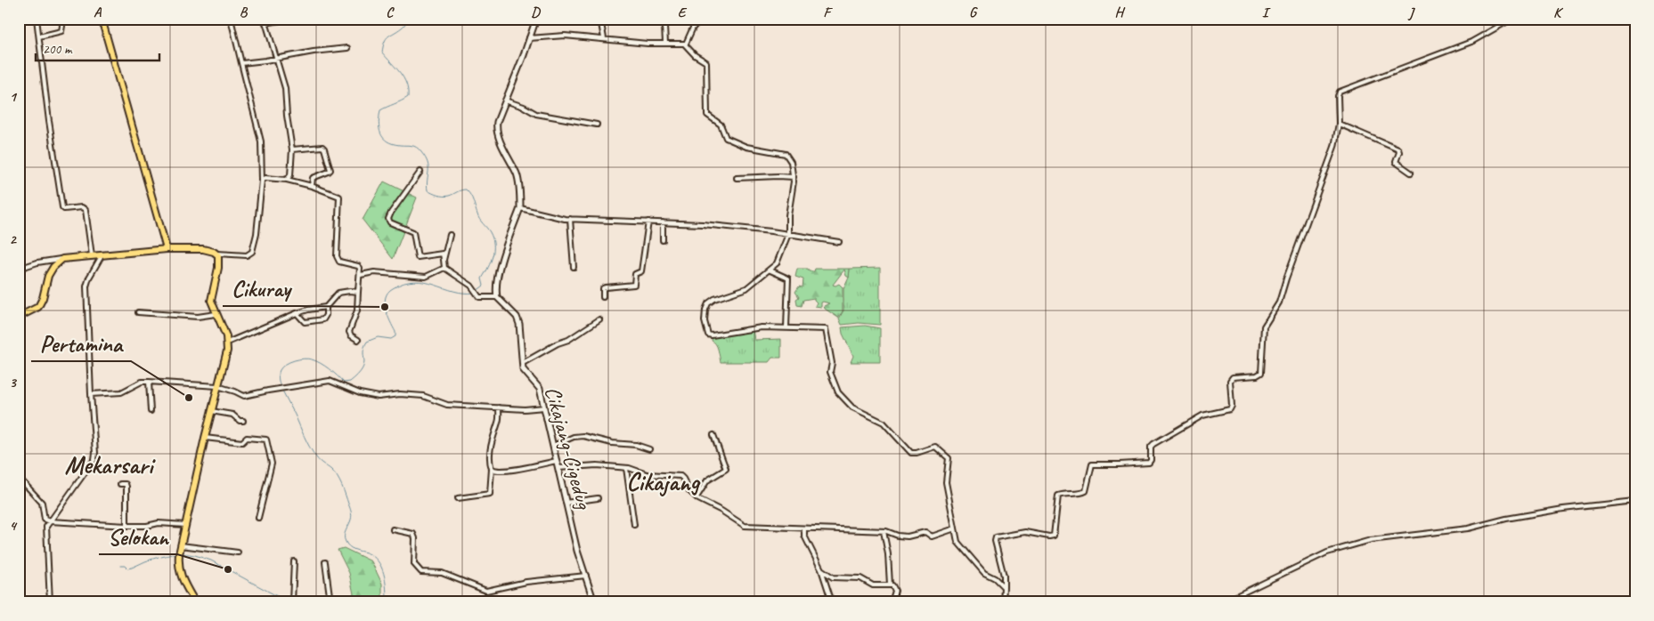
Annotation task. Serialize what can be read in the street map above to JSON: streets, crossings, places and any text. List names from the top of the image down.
{
  "streets": {
    "street": ["Cikajang-Cigedug"]
  },
  "districts": ["Mekarsari", "Cikajang"],
  "places": ["Cikuray", "Pertamina", "Selokan"],
  "scale_bar": "200 m",
  "grid": {
    "columns": [
      "A",
      "B",
      "C",
      "D",
      "E",
      "F",
      "G",
      "H",
      "I",
      "J",
      "K"
    ],
    "rows": [
      "1",
      "2",
      "3",
      "4"
    ]
  }
}
